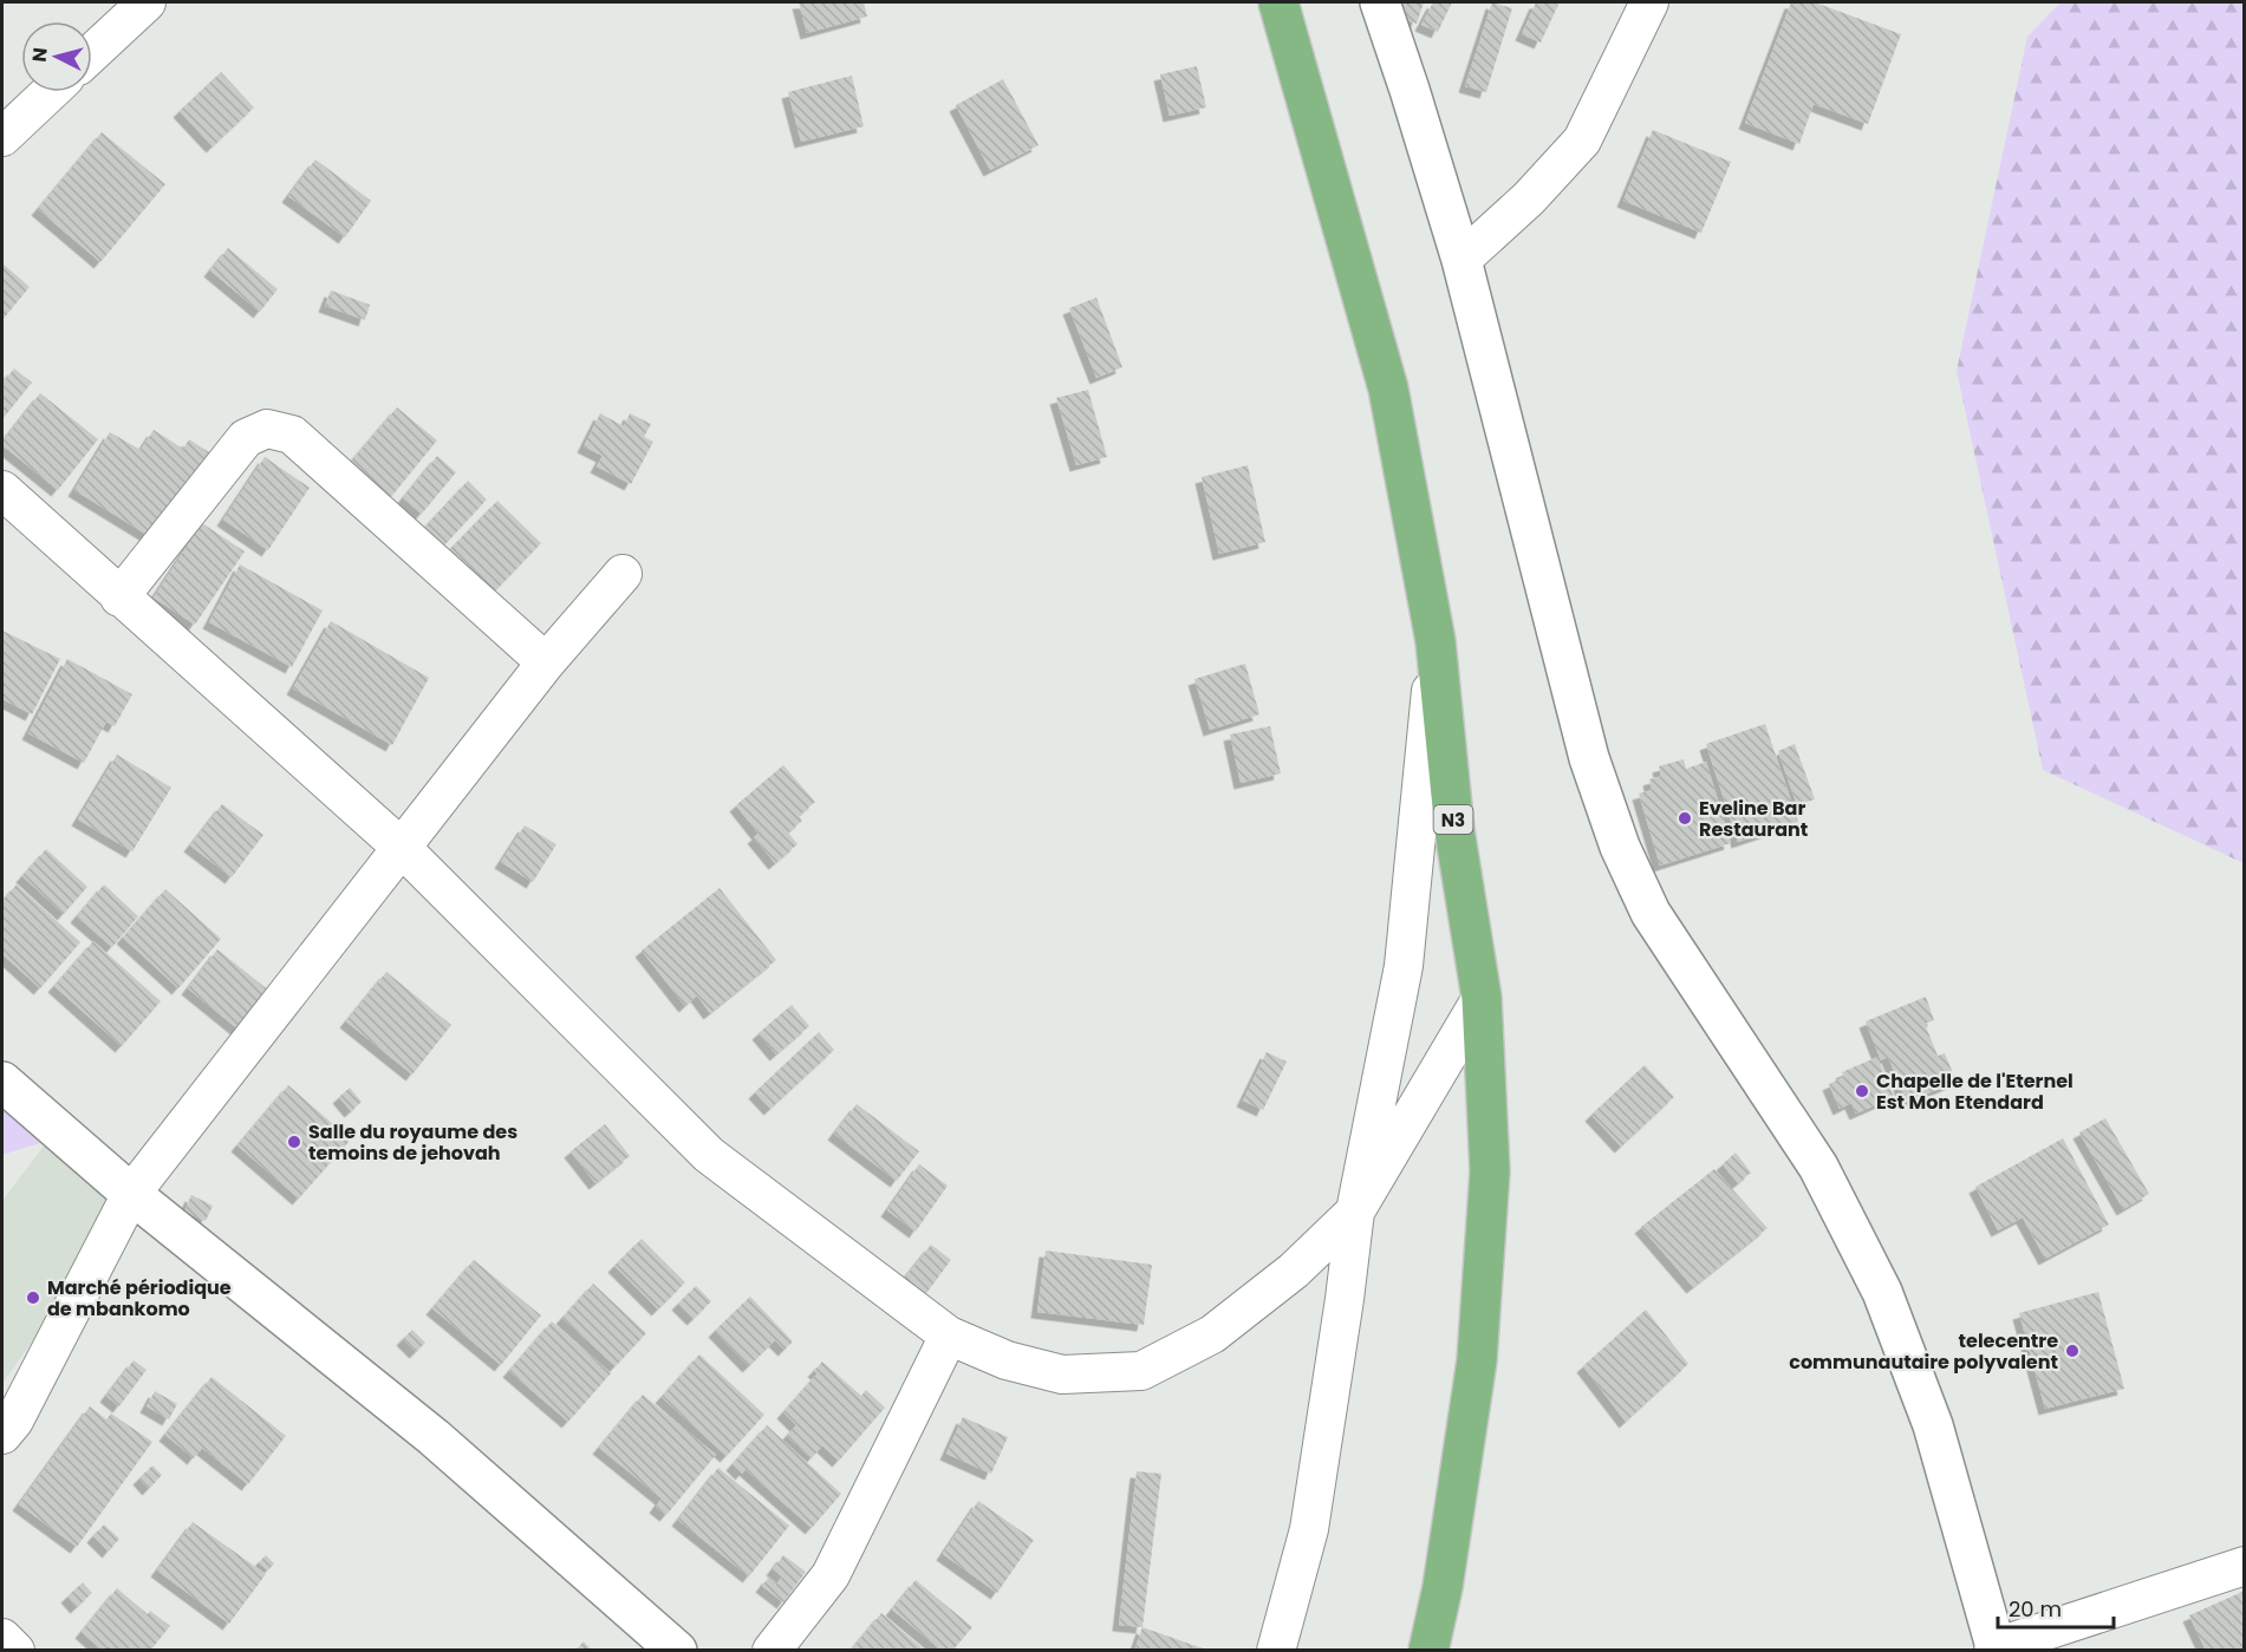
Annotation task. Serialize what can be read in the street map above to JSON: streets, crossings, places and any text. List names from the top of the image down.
{
  "streets": {
    "highway": ["N3"]
  },
  "places": [
    "Eveline Bar Restaurant",
    "Chapelle de l'Eternel Est Mon Etendard",
    "Salle du royaume des temoins de jehovah",
    "Marché périodique de mbankomo",
    "telecentre communautaire polyvalent"
  ],
  "scale_bar": "20 m",
  "north": "left"
}
